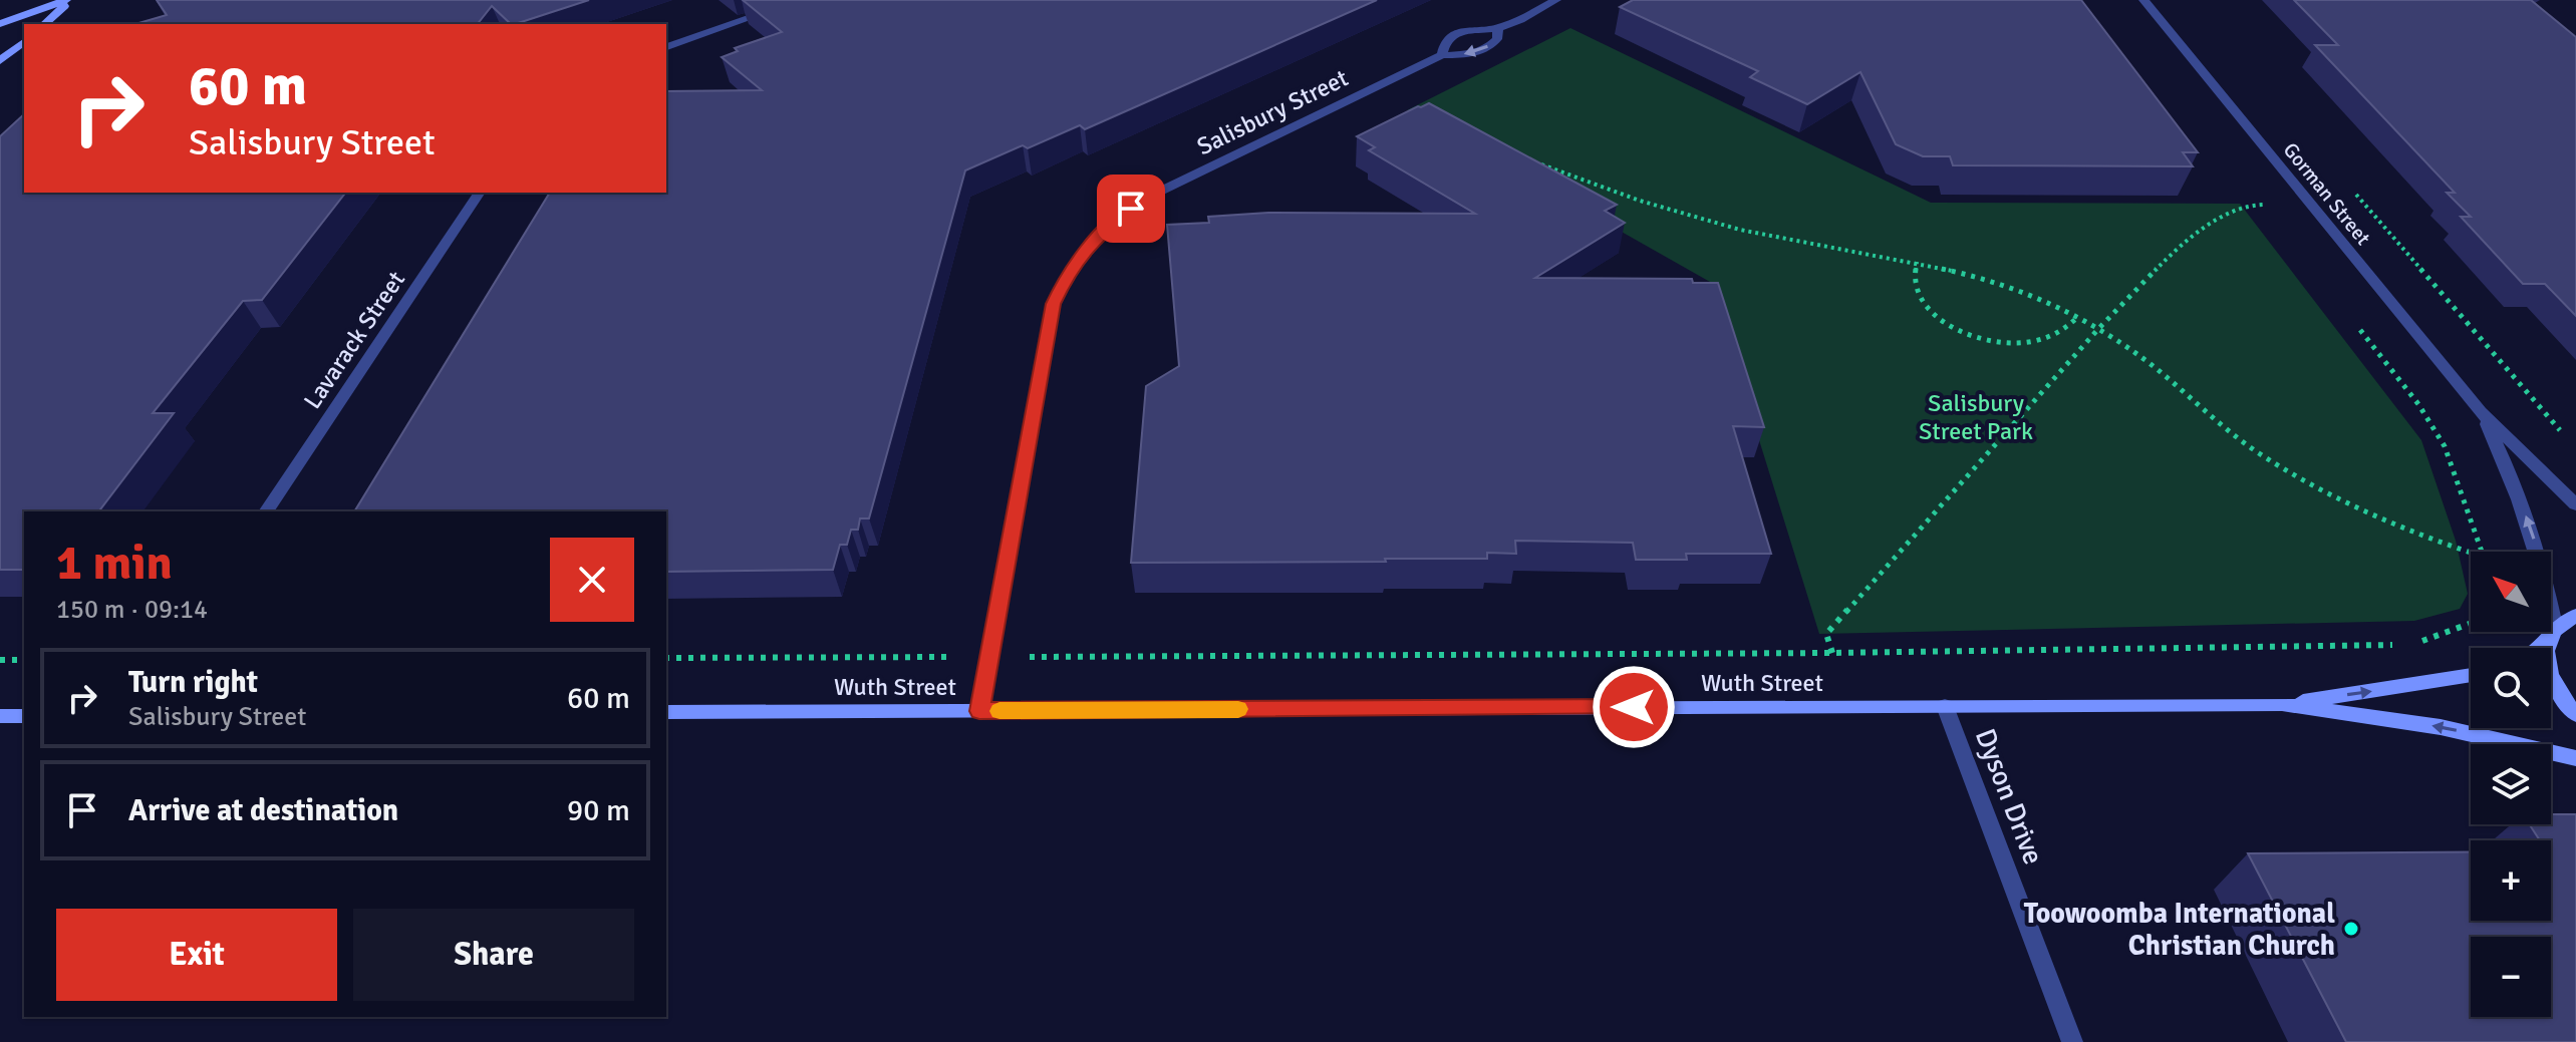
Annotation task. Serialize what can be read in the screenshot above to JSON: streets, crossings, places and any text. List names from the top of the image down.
{
  "streets": {
    "street": [
      "Salisbury Street",
      "Gorman Street",
      "Lavarack Street",
      "Wuth Street",
      "Dyson Drive"
    ]
  },
  "crossings": [
    ["Salisbury Street", "Wuth Street"],
    ["Wuth Street", "Dyson Drive"]
  ],
  "parks": ["Salisbury Street Park"],
  "places": ["Toowoomba International Christian Church"],
  "north": "top left",
  "page": {
    "turn": ["60 m", "Salisbury Street"],
    "heading": ["1 min", "150 m · 09:14"],
    "map_buttons": ["+", "−"],
    "list": [
      {
        "name": "Turn right",
        "note": "Salisbury Street",
        "value": "60 m"
      },
      {
        "name": "Arrive at destination",
        "value": "90 m"
      }
    ],
    "buttons": ["Exit", "Share"]
  }
}
